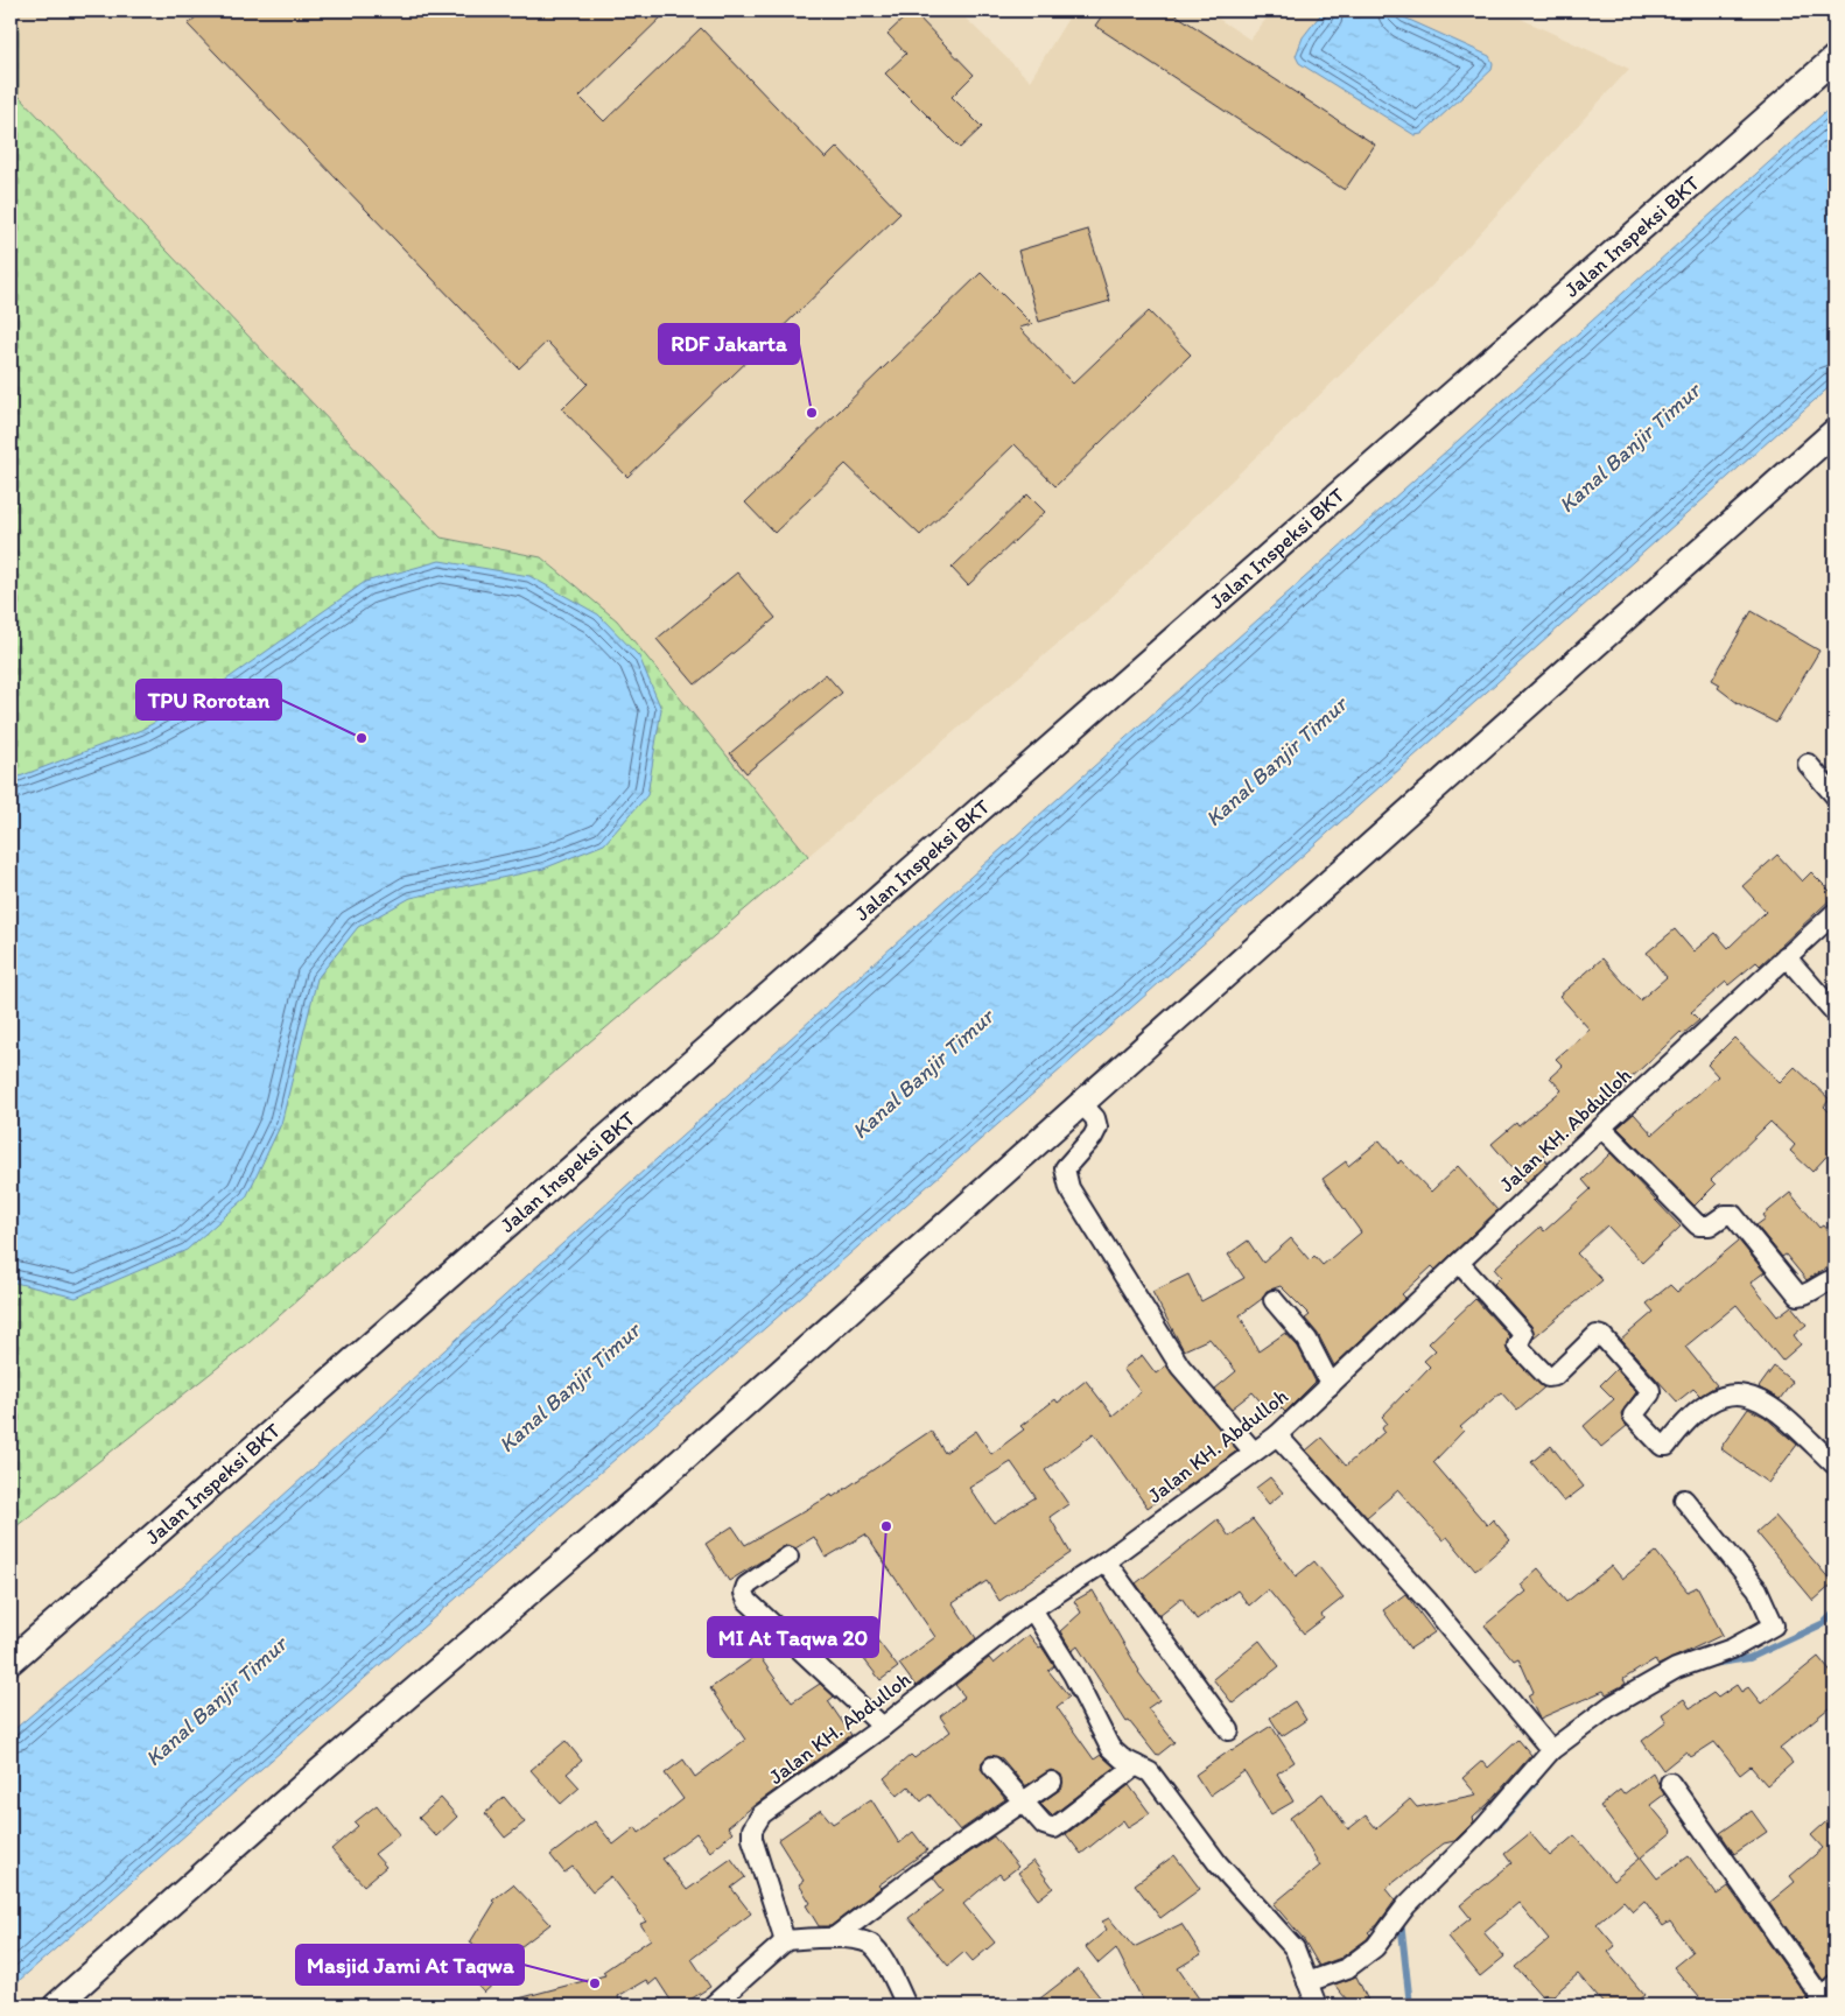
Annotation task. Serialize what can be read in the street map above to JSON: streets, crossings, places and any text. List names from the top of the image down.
{
  "streets": {
    "street": ["Jalan Inspeksi BKT", "Jalan KH. Abdulloh"]
  },
  "water": ["Kanal Banjir Timur"],
  "places": [
    "RDF Jakarta",
    "TPU Rorotan",
    "MI At Taqwa 20",
    "Masjid Jami At Taqwa"
  ]
}
